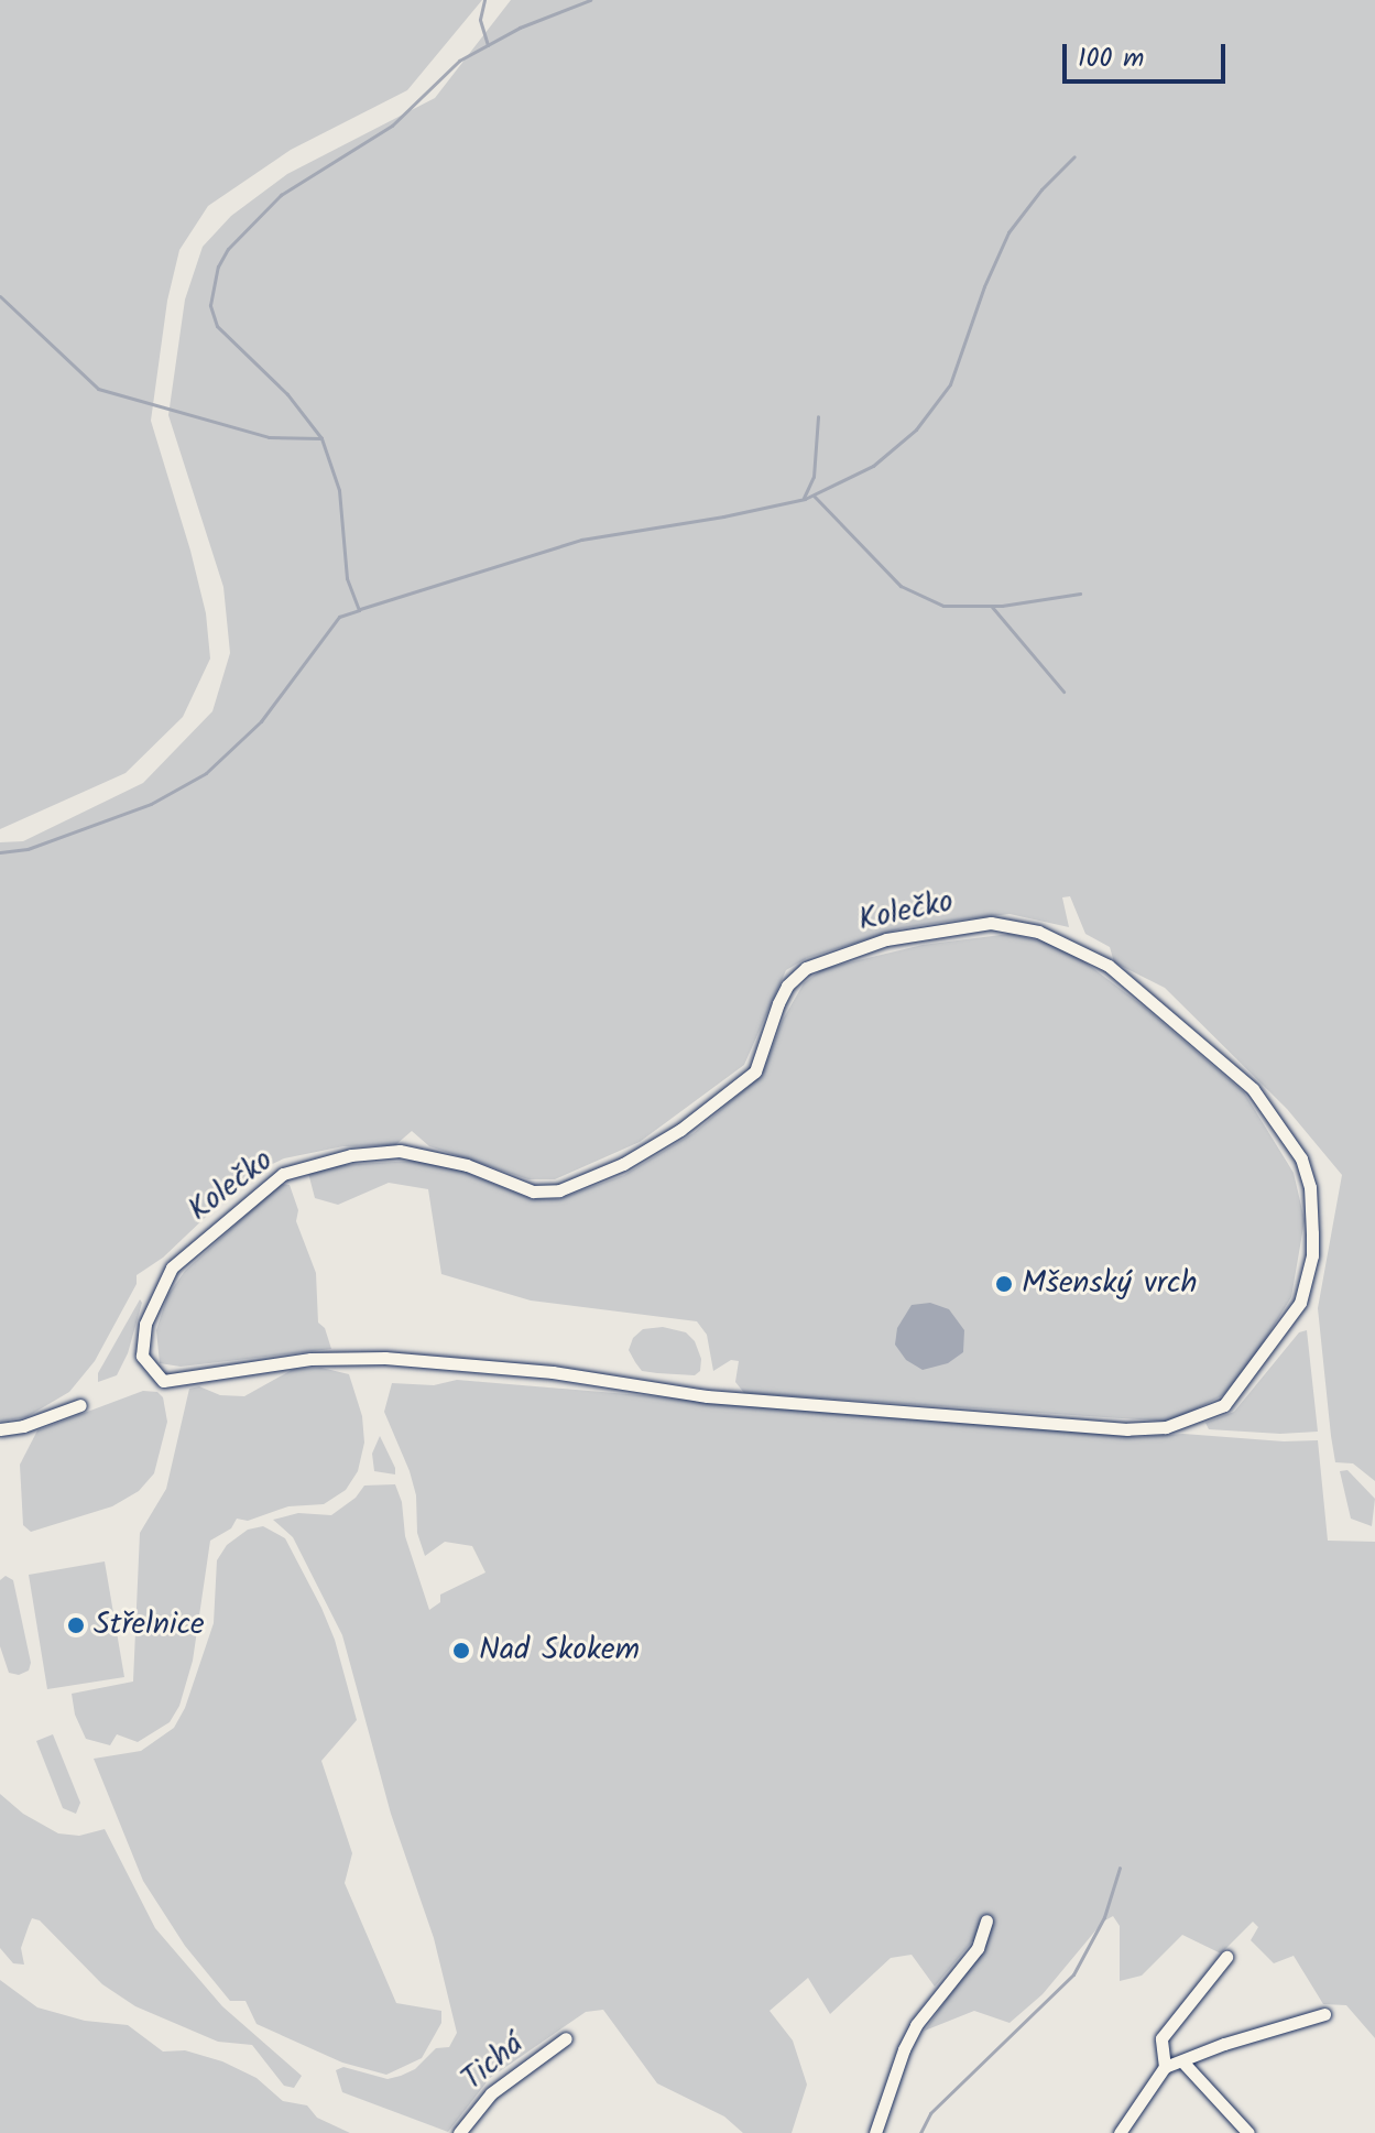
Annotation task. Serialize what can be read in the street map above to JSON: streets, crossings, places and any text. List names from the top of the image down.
{
  "streets": {
    "street": ["Kolečko", "Tichá"]
  },
  "places": ["Mšenský vrch", "Střelnice", "Nad Skokem"],
  "scale_bar": "100 m"
}
